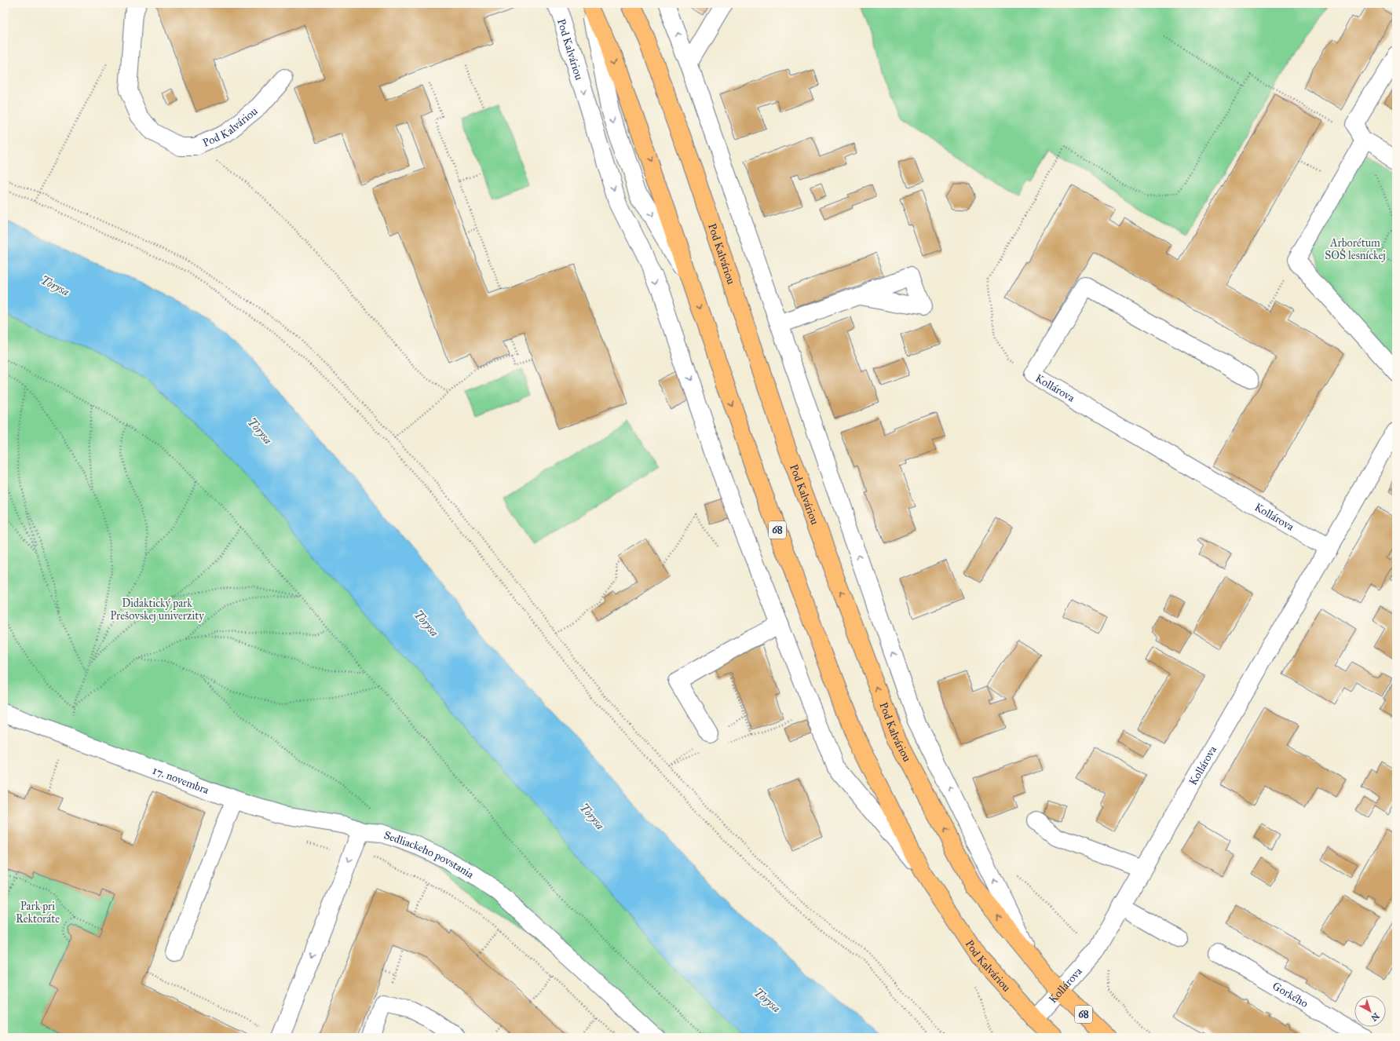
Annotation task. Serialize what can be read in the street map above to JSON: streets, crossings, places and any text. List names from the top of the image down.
{
  "streets": {
    "main road": ["Pod Kalváriou", "68"],
    "street": [
      "Kollárova",
      "17. novembra",
      "Sedliackeho povstania",
      "Gorkého"
    ]
  },
  "crossings": [
    ["Pod Kalváriou", "Kollárova"],
    ["17. novembra", "Sedliackeho povstania"]
  ],
  "water": ["Torysa"],
  "parks": ["Arborétum SOŠ lesníckej", "Didaktický park Prešovskej univerzity", "Park pri Rektoráte"],
  "north": "bottom right"
}
